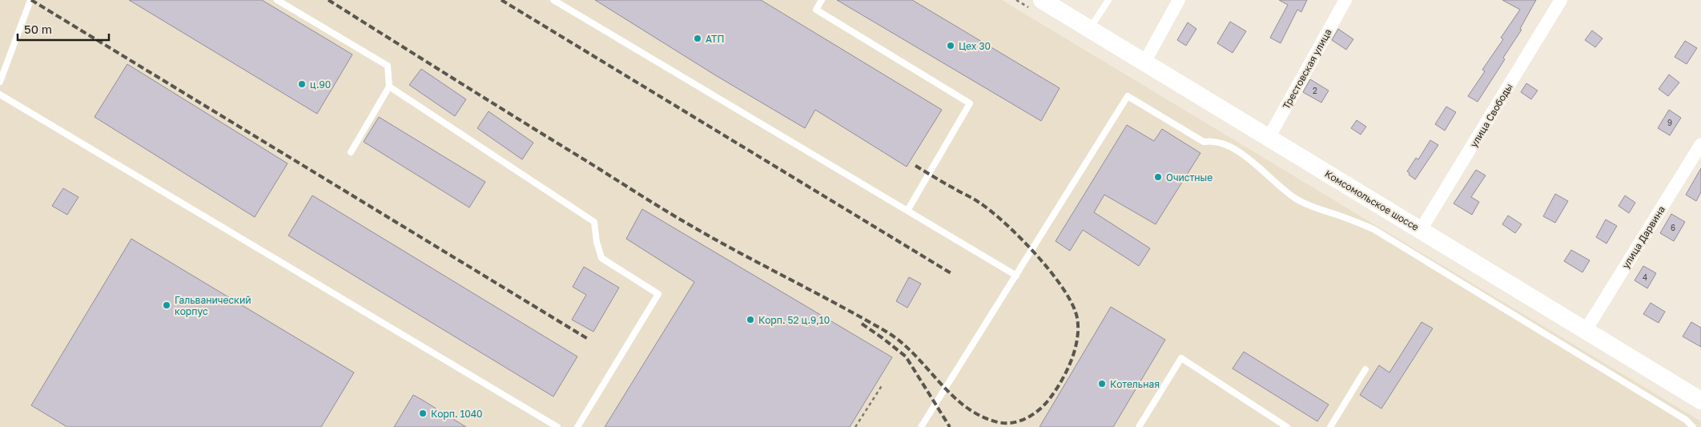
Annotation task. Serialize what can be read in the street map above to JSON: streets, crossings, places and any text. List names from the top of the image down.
{
  "streets": {
    "main road": ["Комсомольское шоссе"],
    "street": ["Трестовская улица", "улица Свободы", "улица Дарвина"]
  },
  "crossings": [
    ["Трестовская улица", "Комсомольское шоссе"],
    ["улица Свободы", "Комсомольское шоссе"],
    ["Комсомольское шоссе", "улица Дарвина"]
  ],
  "places": [
    "АТП",
    "Цех 30",
    "ц.90",
    "Очистные",
    "Гальванический корпус",
    "Корп. 52 ц.9,10",
    "Котельная",
    "Корп. 1040"
  ],
  "house_numbers": [
    "2",
    "9",
    "6",
    "4"
  ],
  "scale_bar": "50 m"
}
